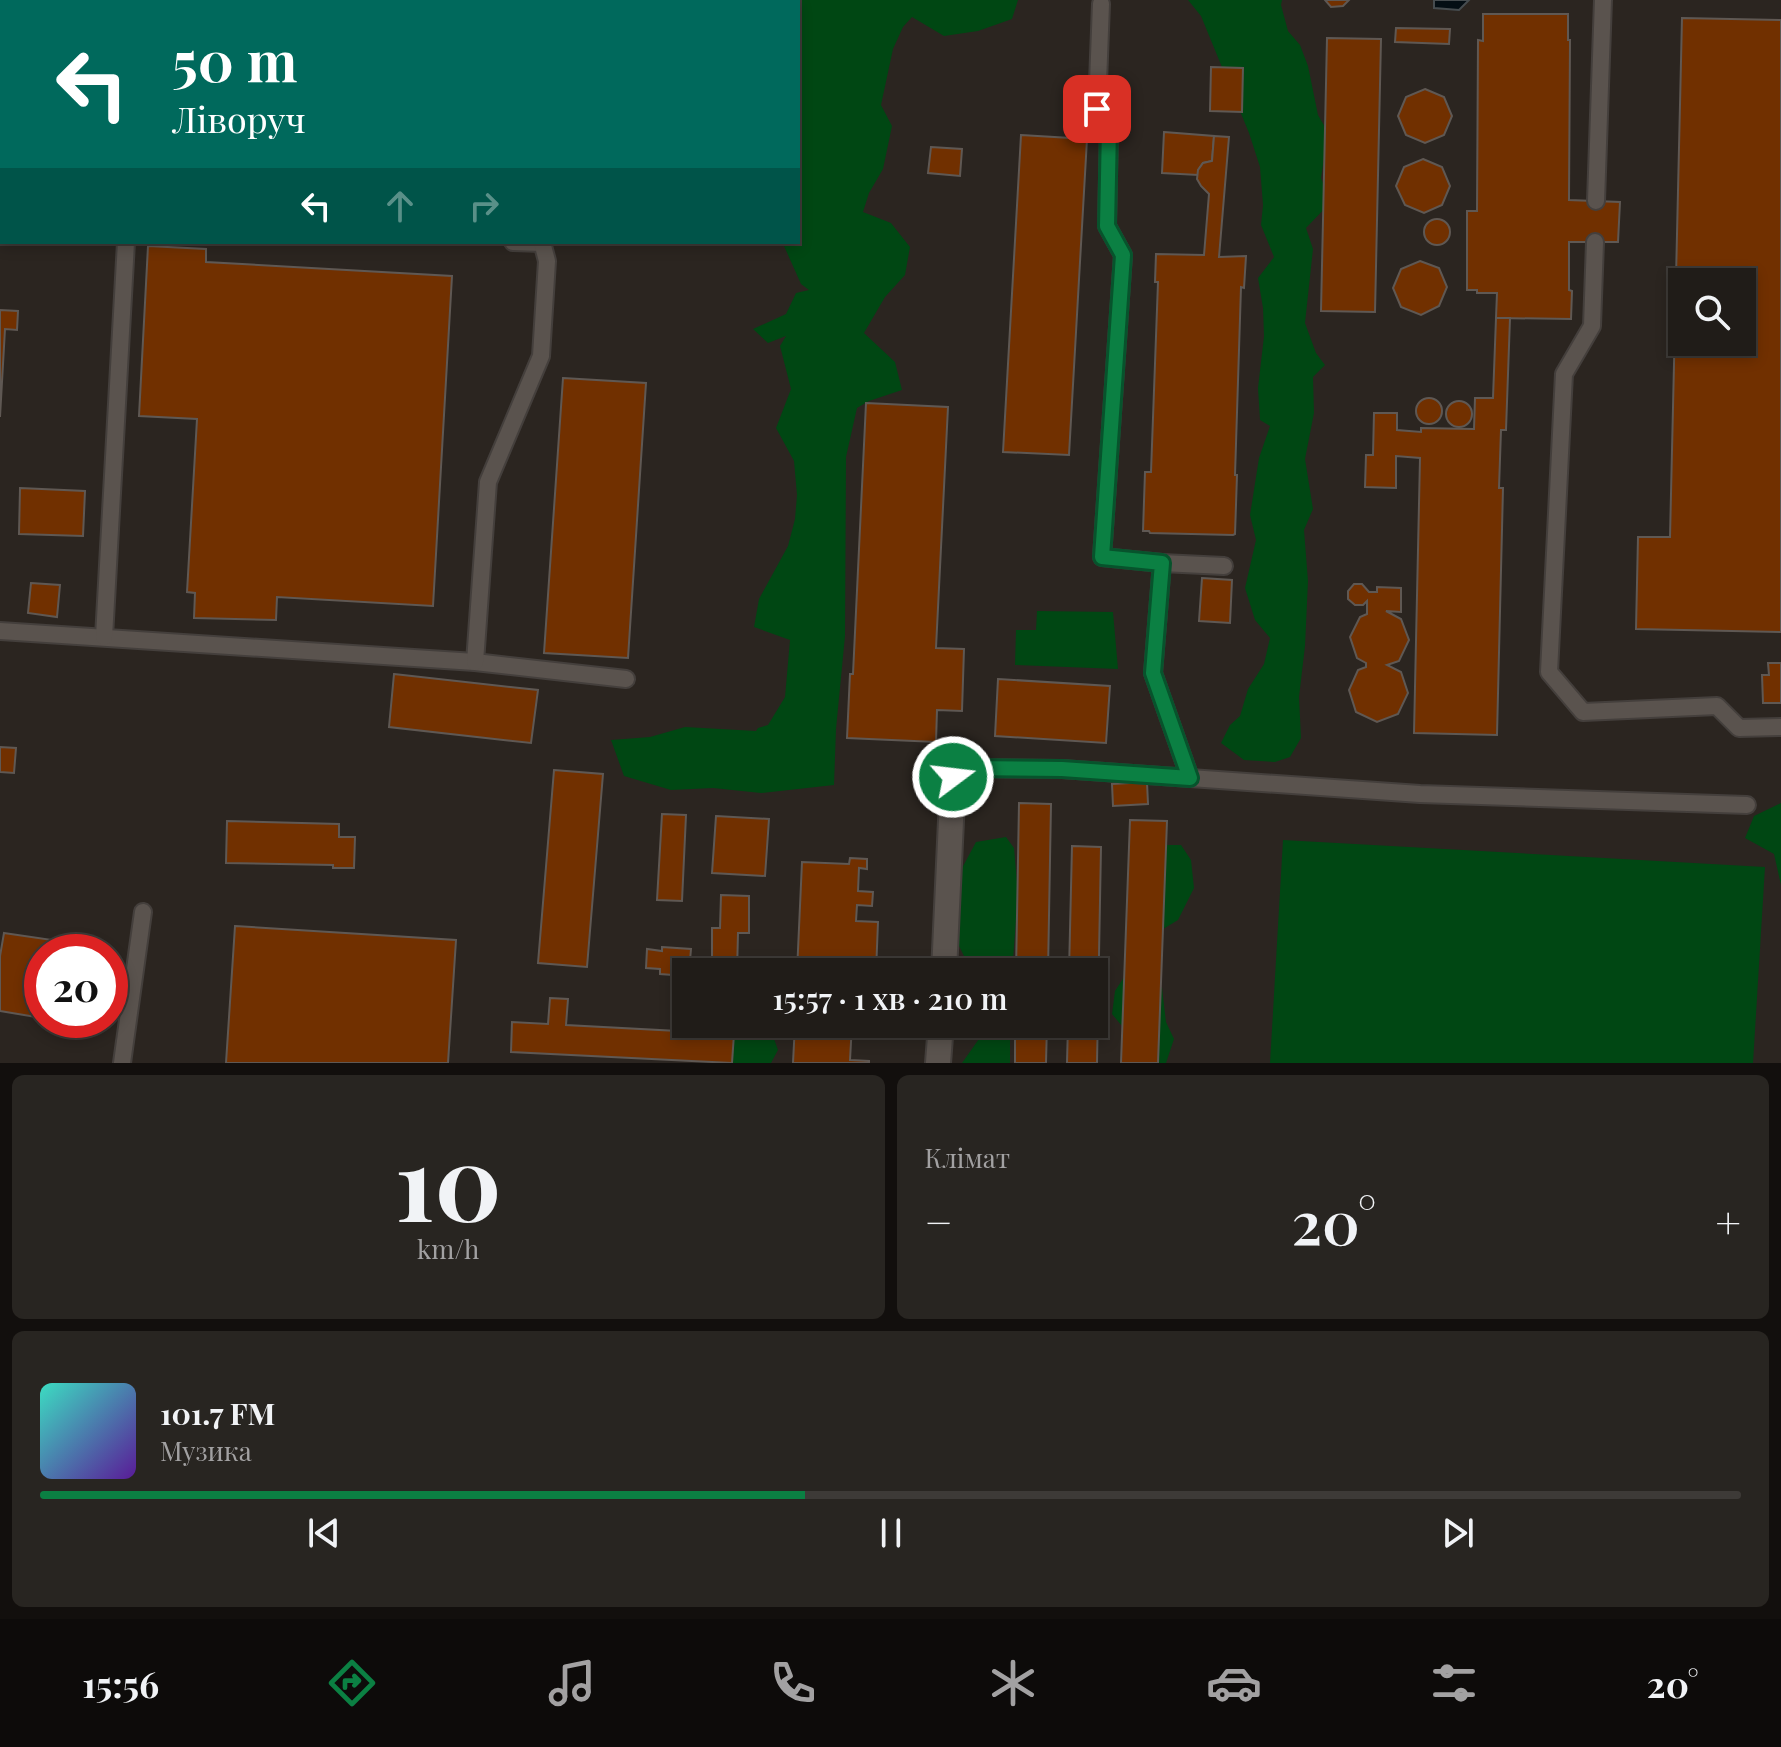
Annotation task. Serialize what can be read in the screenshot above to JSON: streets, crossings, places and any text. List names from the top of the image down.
{
  "page": {
    "turn": ["50 m", "Ліворуч"],
    "limit": "20",
    "trip": "15:57 · 1 хв · 210 m",
    "tile": [
      ["10", "km/h"],
      "Клімат"
    ],
    "heat": ["−", "20°", "+"],
    "song": ["101.7 FM", "Музика"],
    "tabs": ["15:56", "20°"]
  }
}
